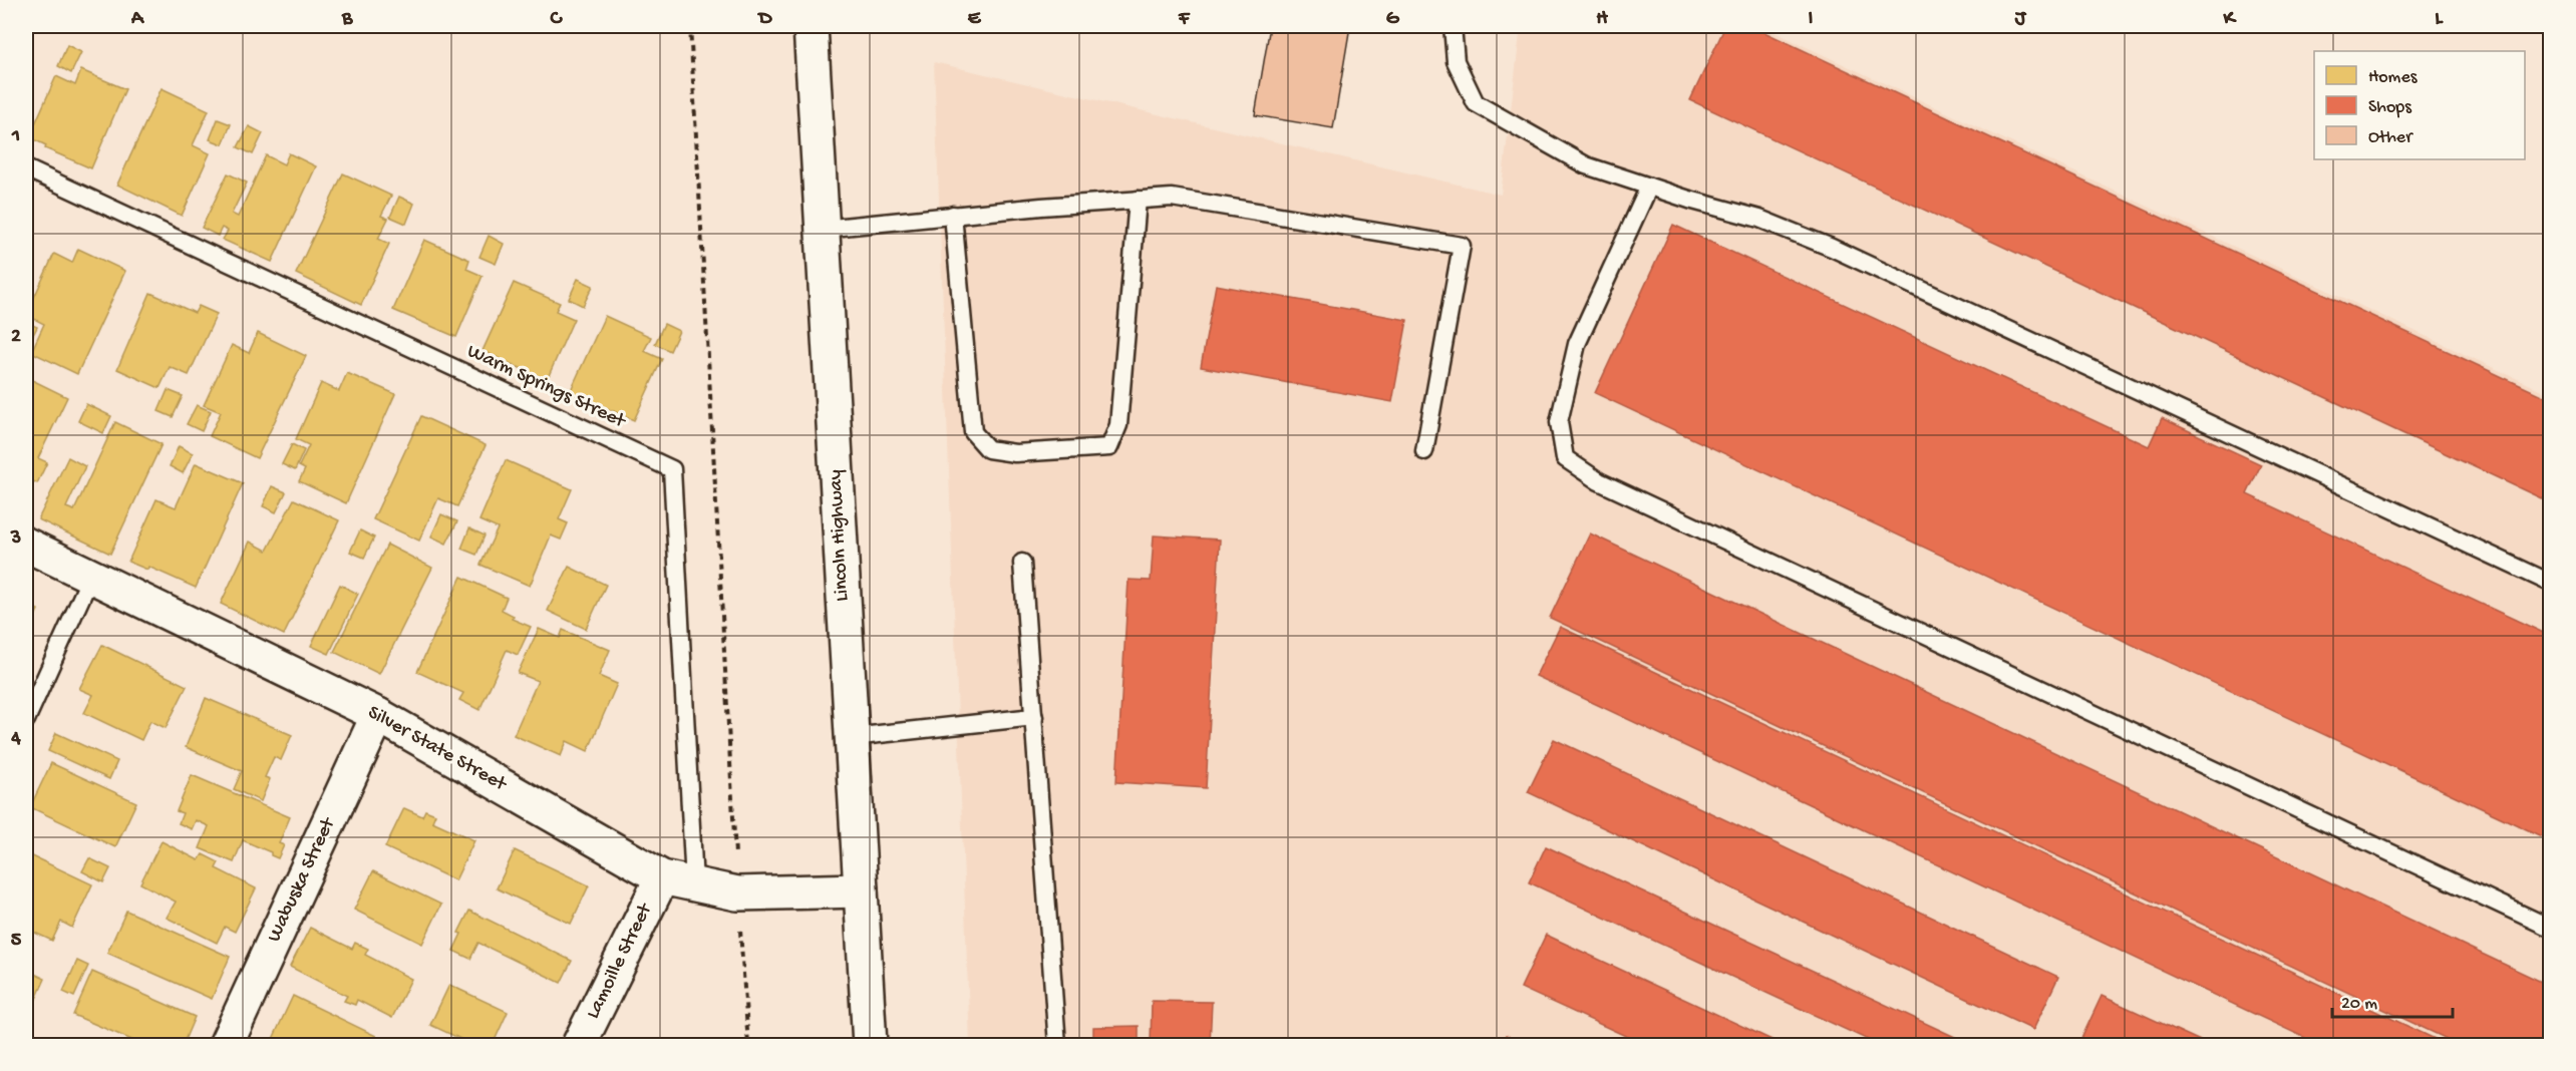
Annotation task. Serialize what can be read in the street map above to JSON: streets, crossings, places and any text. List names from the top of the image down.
{
  "streets": {
    "main road": [
      "Lincoln Highway",
      "Silver State Street",
      "Wabuska Street",
      "Lamoille Street"
    ],
    "lane": ["Warm Springs Street"]
  },
  "crossings": [
    ["Warm Springs Street", "Silver State Street"],
    ["Lincoln Highway", "Silver State Street"],
    ["Silver State Street", "Wabuska Street"],
    ["Silver State Street", "Lamoille Street"]
  ],
  "legend": ["Homes", "Shops", "Other"],
  "scale_bar": "20 m",
  "grid": {
    "columns": [
      "A",
      "B",
      "C",
      "D",
      "E",
      "F",
      "G",
      "H",
      "I",
      "J",
      "K",
      "L"
    ],
    "rows": [
      "1",
      "2",
      "3",
      "4",
      "5"
    ]
  }
}
